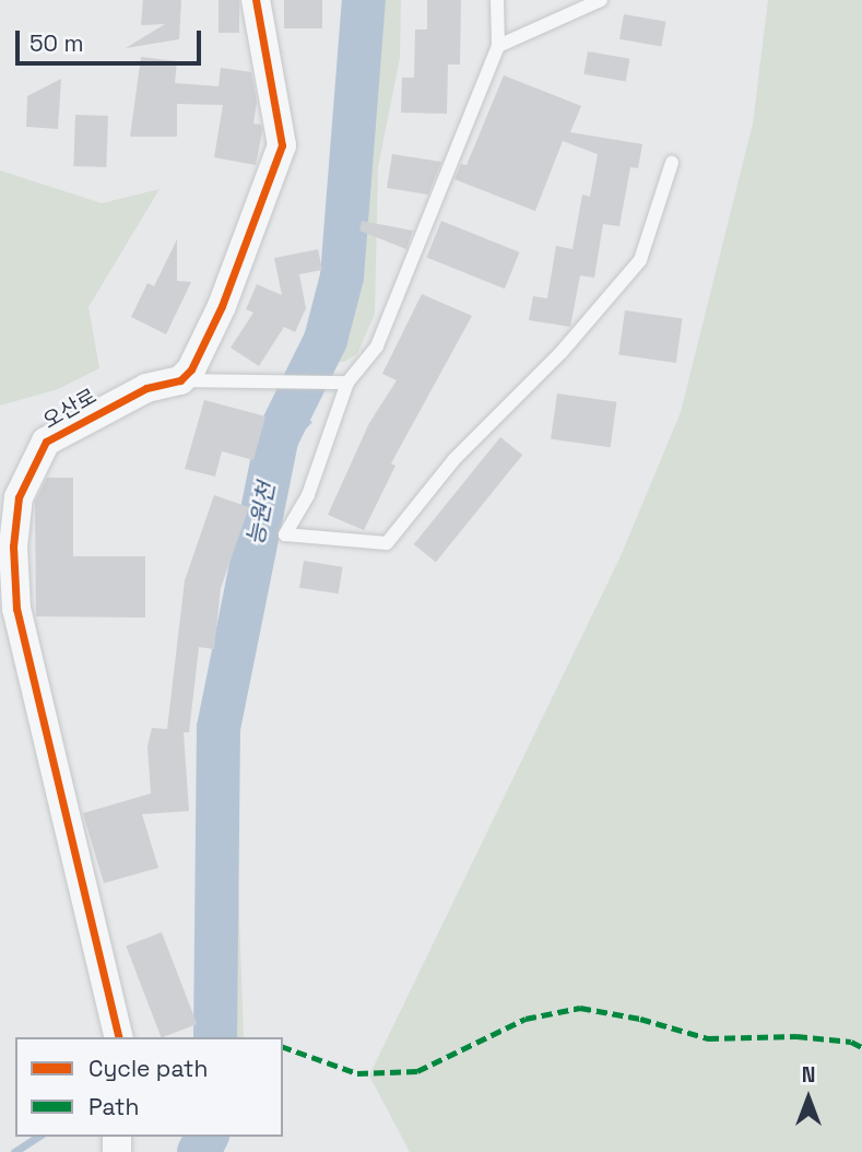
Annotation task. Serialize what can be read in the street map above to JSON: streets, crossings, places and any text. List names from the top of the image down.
{
  "streets": {
    "street": ["오산로"]
  },
  "water": ["능원천"],
  "legend": ["Cycle path", "Path"],
  "scale_bar": "50 m",
  "north": "top"
}
